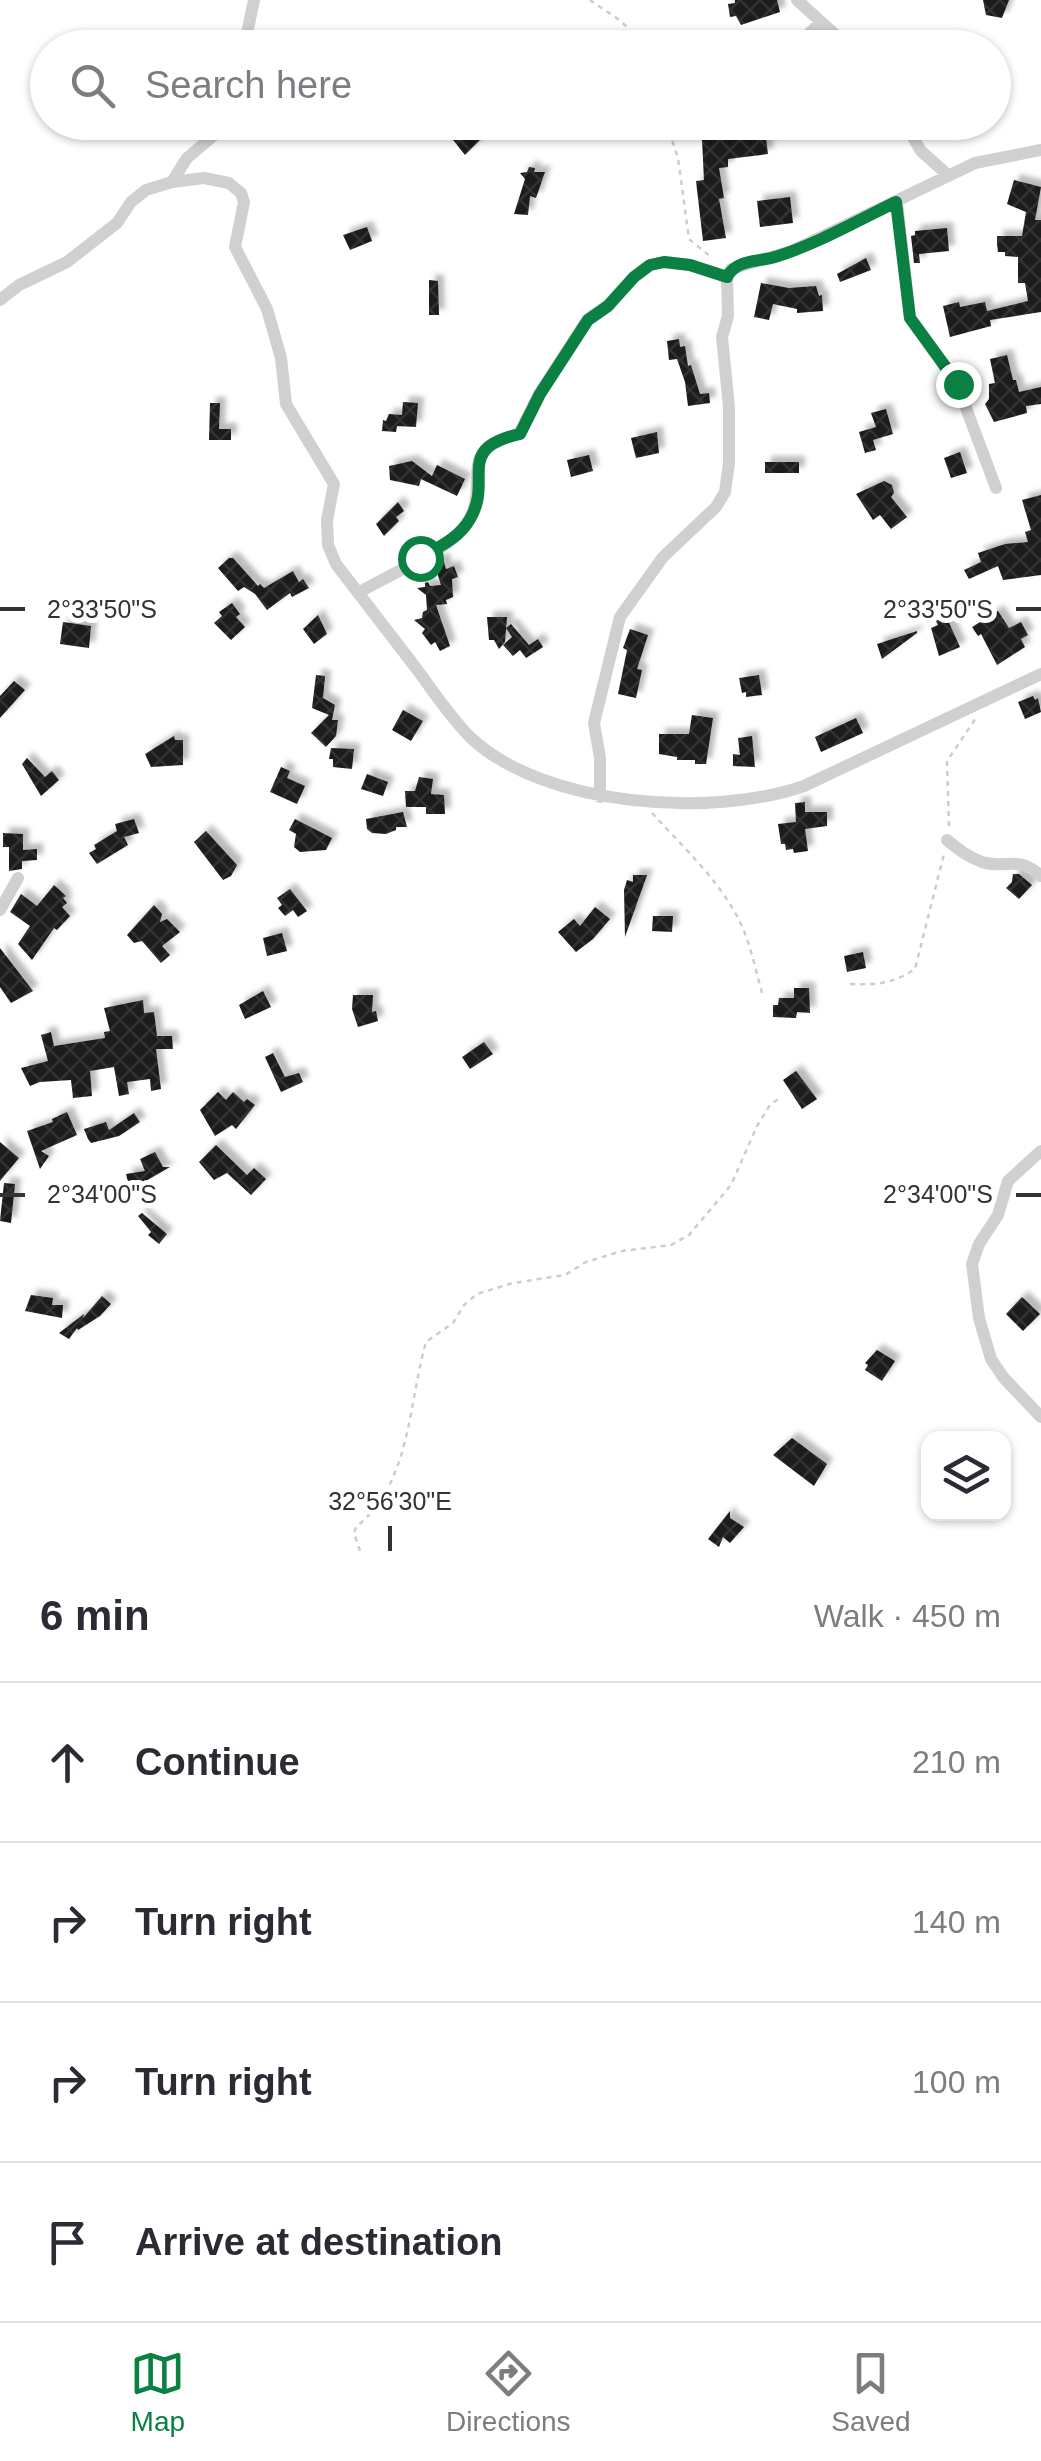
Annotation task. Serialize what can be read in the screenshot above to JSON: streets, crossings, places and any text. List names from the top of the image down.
{
  "page": {
    "search": "Search here",
    "heading": ["6 min", "Walk · 450 m"],
    "list": [
      ["Continue", "210 m"],
      ["Turn right", "140 m"],
      ["Turn right", "100 m"],
      "Arrive at destination"
    ],
    "nav": ["Map", "Directions", "Saved"]
  },
  "coordinates": ["2°33'50\"S", "2°34'00\"S", "32°56'30\"E"]
}
